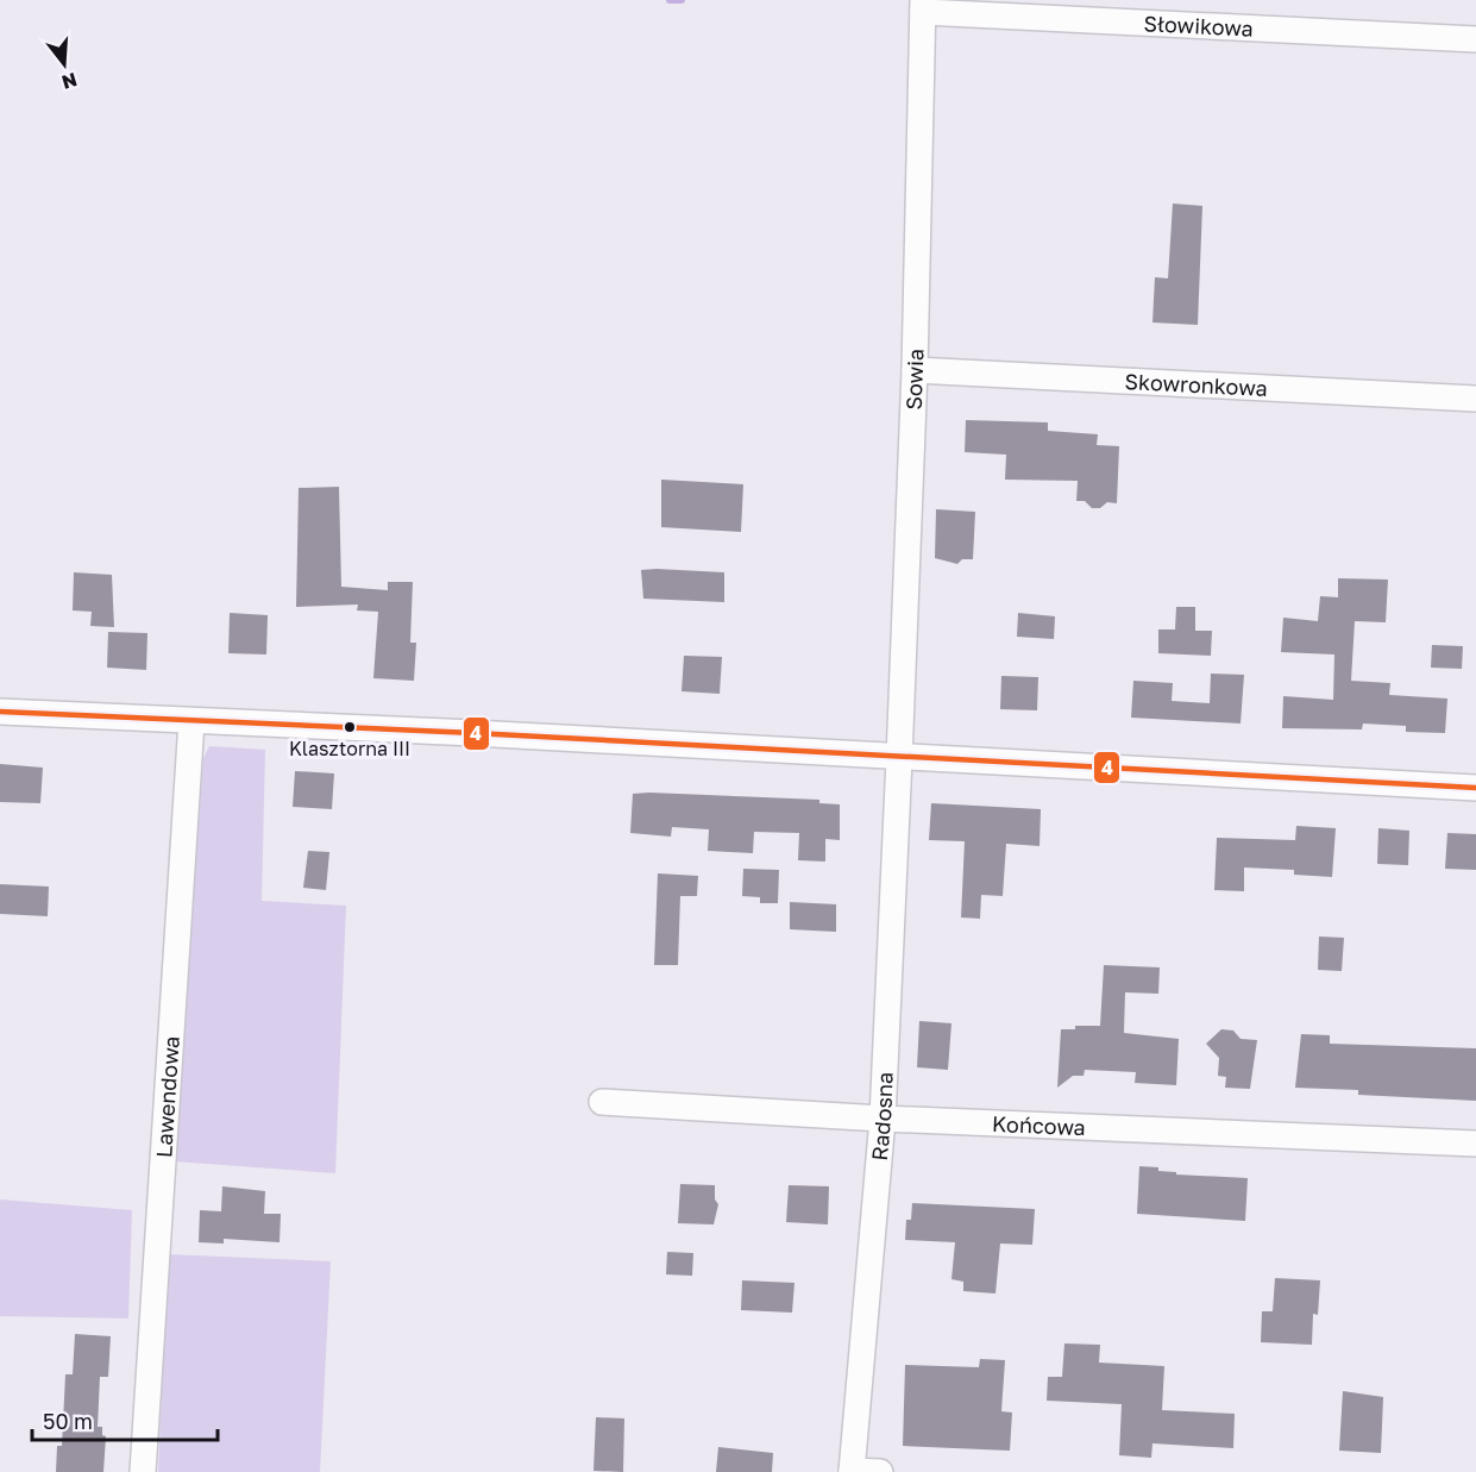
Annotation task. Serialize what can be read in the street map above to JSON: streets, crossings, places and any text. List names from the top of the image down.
{
  "streets": {
    "street": [
      "Słowikowa",
      "Sowia",
      "Skowronkowa",
      "Lawendowa",
      "Radosna",
      "Końcowa"
    ]
  },
  "crossings": [
    ["Słowikowa", "Sowia"],
    ["Sowia", "Skowronkowa"],
    ["Sowia", "Radosna"],
    ["Radosna", "Końcowa"]
  ],
  "places": ["Klasztorna III"],
  "lines": ["transit line 4"],
  "scale_bar": "50 m",
  "north": "bottom"
}
